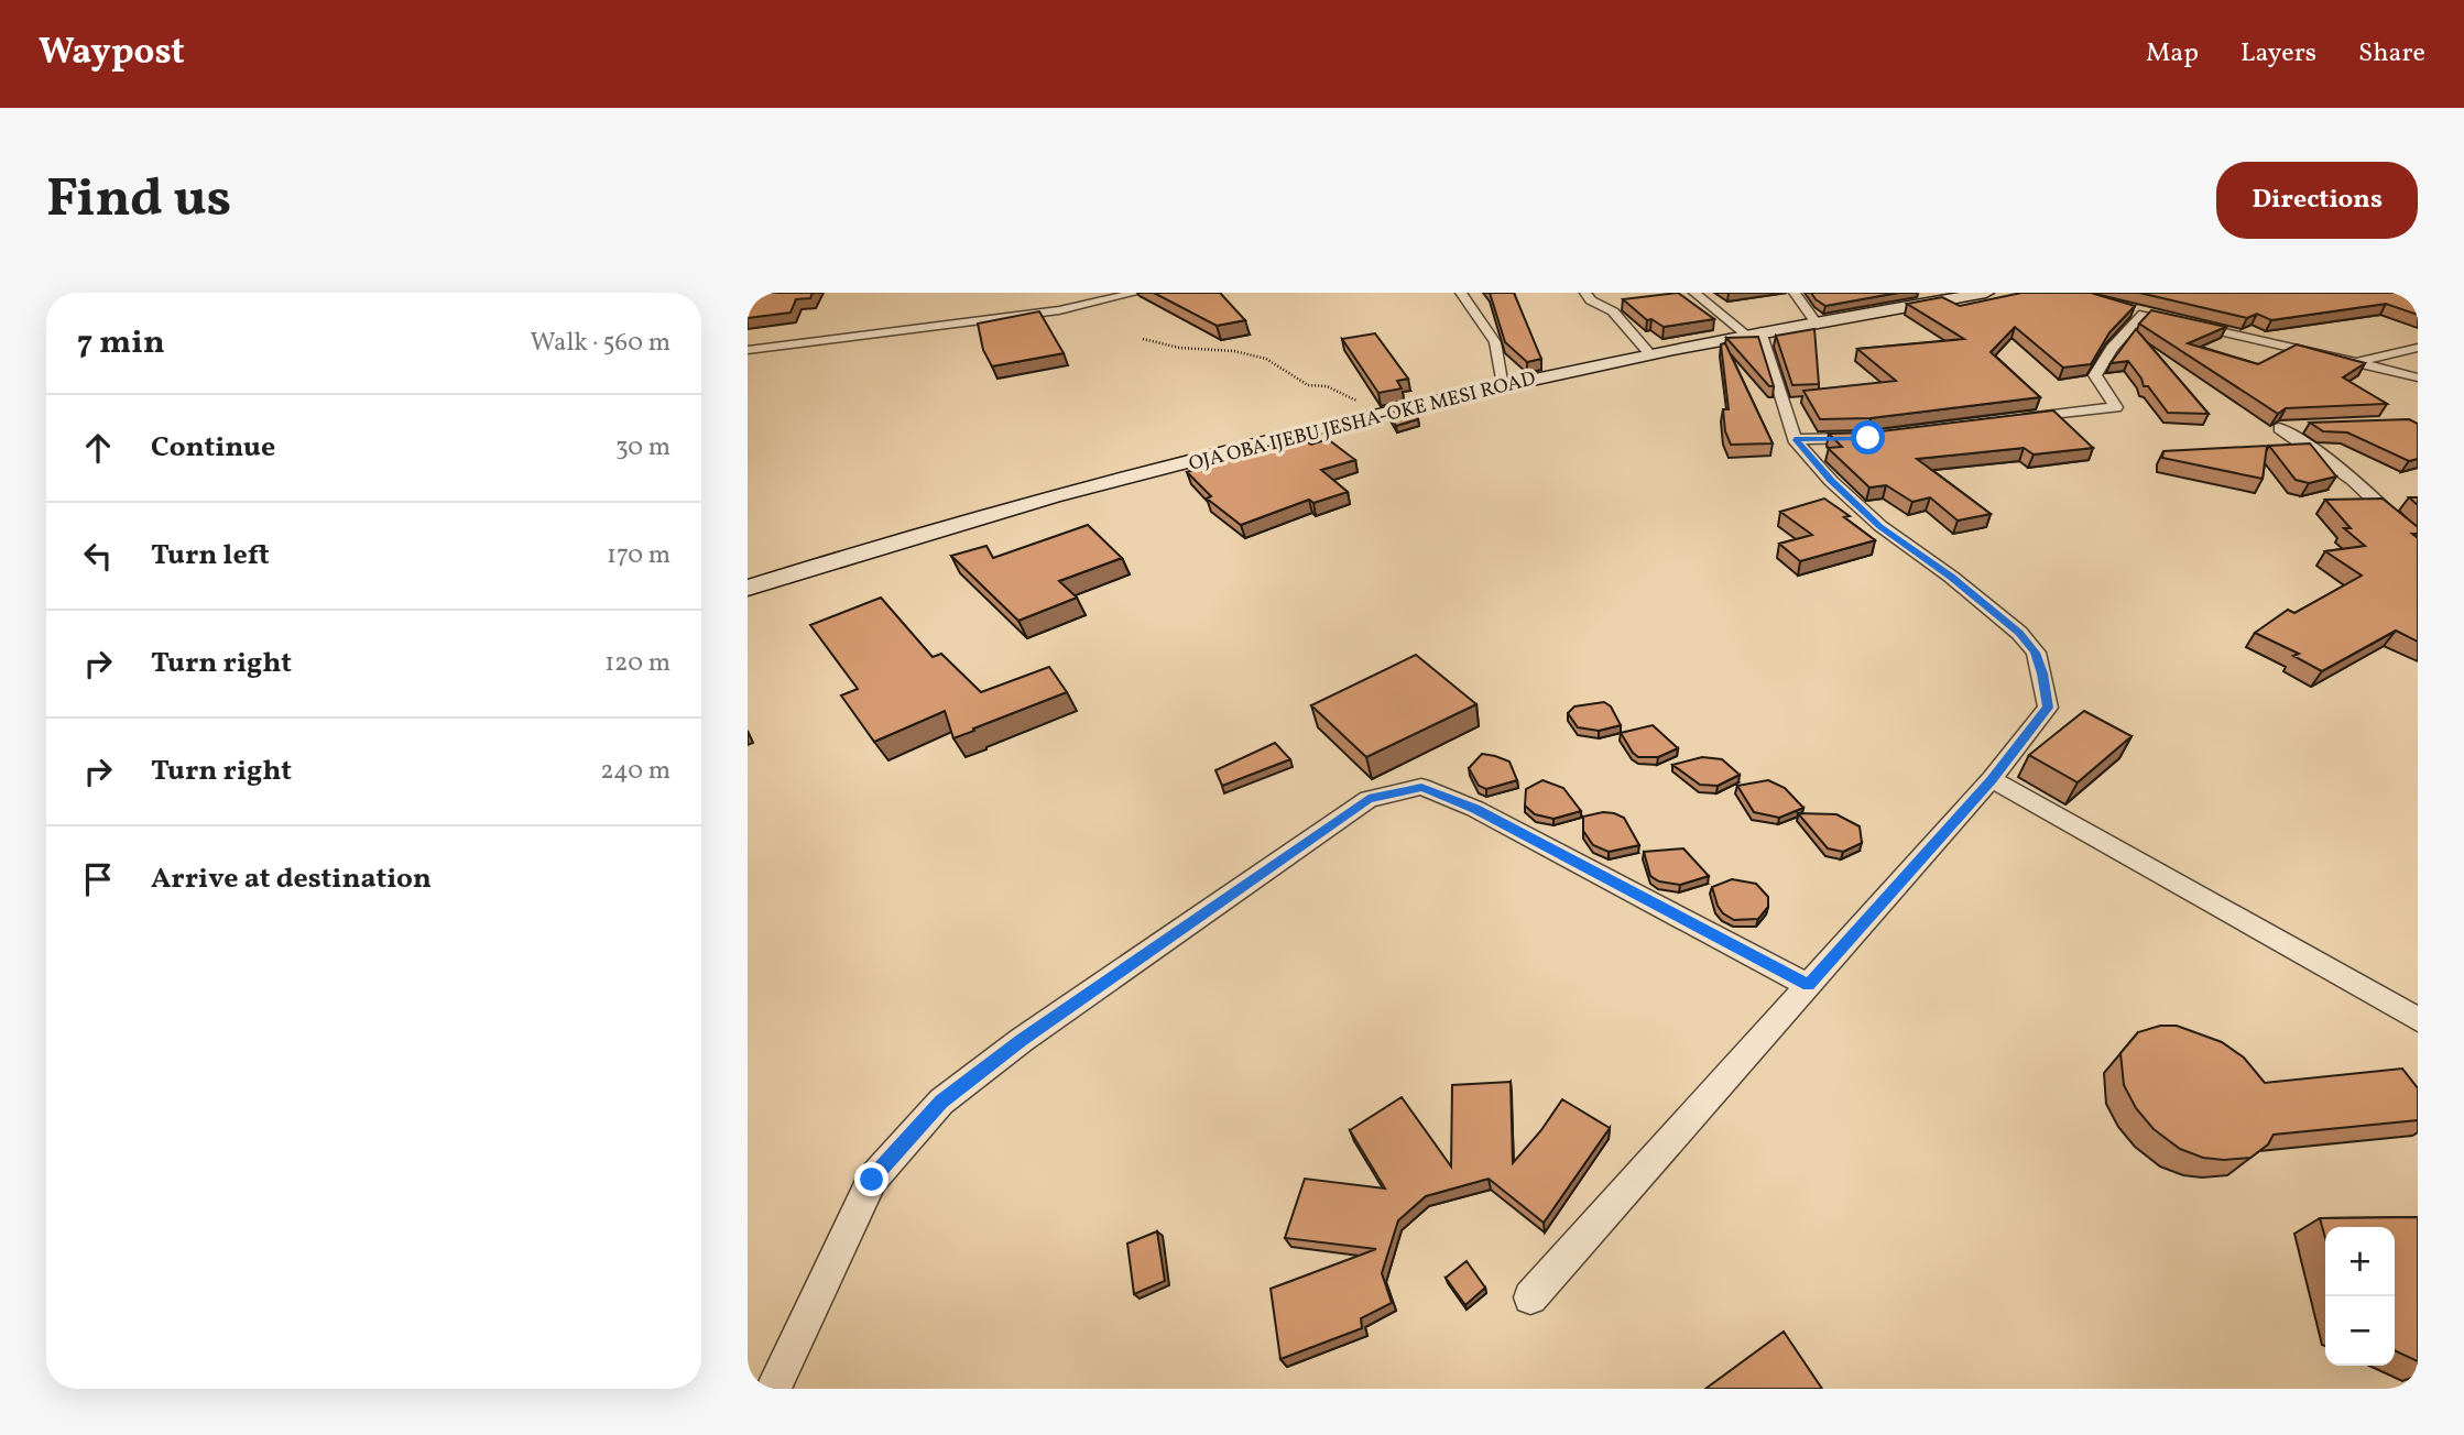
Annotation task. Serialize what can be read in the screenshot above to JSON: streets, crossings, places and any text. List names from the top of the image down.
{
  "streets": {
    "main road": ["OJA OBA IJEBU JESHA-OKE MESI ROAD"]
  },
  "page": {
    "header": "Waypost",
    "nav": ["Map", "Layers", "Share"],
    "buttons": "Directions",
    "title": "Find us",
    "heading": ["7 min", "Walk · 560 m"],
    "list": [
      ["Continue", "30 m"],
      ["Turn left", "170 m"],
      ["Turn right", "120 m"],
      ["Turn right", "240 m"],
      "Arrive at destination"
    ],
    "map_buttons": ["+", "−"]
  }
}
